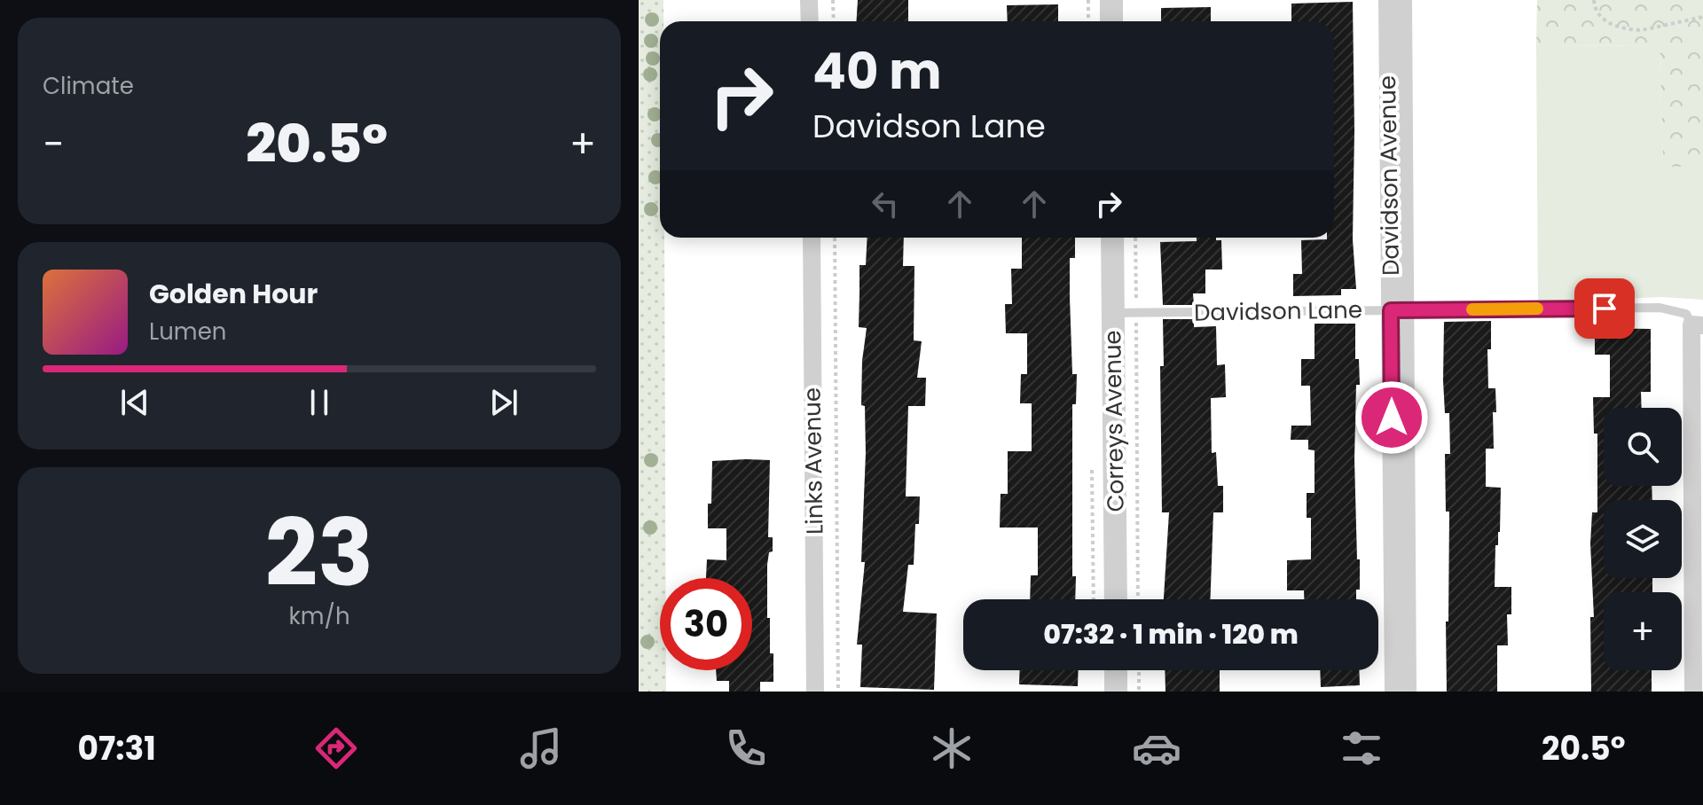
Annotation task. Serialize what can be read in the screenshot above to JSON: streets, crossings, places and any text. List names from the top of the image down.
{
  "streets": {
    "street": ["Davidson Avenue", "Correys Avenue", "Links Avenue"],
    "lane": ["Davidson Lane"]
  },
  "crossings": [
    ["Davidson Avenue", "Davidson Lane"],
    ["Davidson Lane", "Correys Avenue"]
  ],
  "page": {
    "tile": [
      "Climate",
      ["23", "km/h"]
    ],
    "turn": ["40 m", "Davidson Lane"],
    "heat": ["−", "20.5°", "+"],
    "song": ["Golden Hour", "Lumen"],
    "map_buttons": "+",
    "limit": "30",
    "trip": "07:32 · 1 min · 120 m",
    "tabs": ["07:31", "20.5°"]
  }
}
